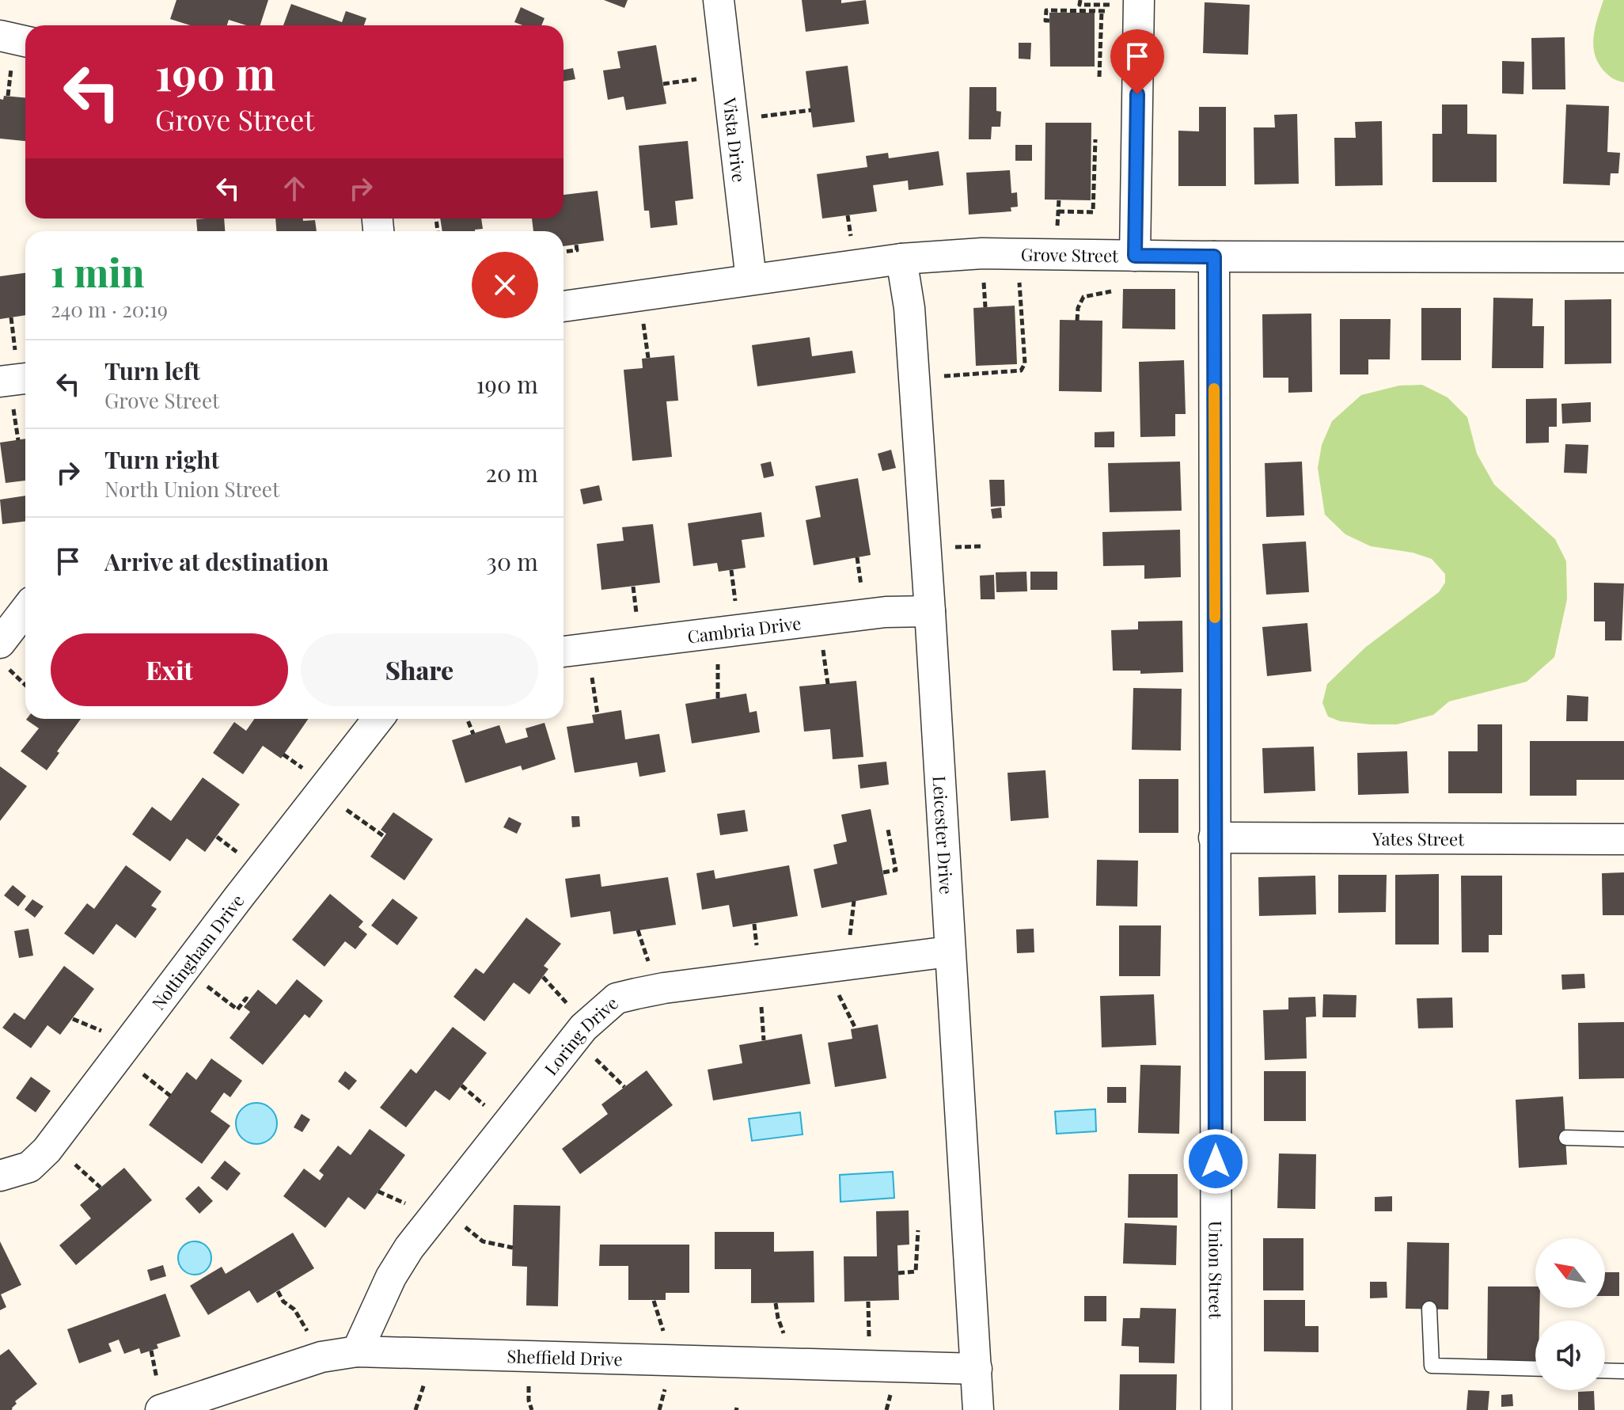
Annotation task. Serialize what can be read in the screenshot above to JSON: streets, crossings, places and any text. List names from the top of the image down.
{
  "streets": {
    "street": [
      "Vista Drive",
      "Grove Street",
      "Cambria Drive",
      "Leicester Drive",
      "Yates Street",
      "Nottingham Drive",
      "Loring Drive",
      "Union Street",
      "Sheffield Drive"
    ]
  },
  "crossings": [
    ["Vista Drive", "Grove Street"],
    ["Grove Street", "Leicester Drive"],
    ["Grove Street", "Union Street"],
    ["Cambria Drive", "Leicester Drive"],
    ["Leicester Drive", "Loring Drive"],
    ["Leicester Drive", "Sheffield Drive"],
    ["Yates Street", "Union Street"],
    ["Loring Drive", "Sheffield Drive"]
  ],
  "north": "top left",
  "page": {
    "turn": ["190 m", "Grove Street"],
    "heading": ["1 min", "240 m · 20:19"],
    "list": [
      {
        "name": "Turn left",
        "note": "Grove Street",
        "value": "190 m"
      },
      {
        "name": "Turn right",
        "note": "North Union Street",
        "value": "20 m"
      },
      {
        "name": "Arrive at destination",
        "value": "30 m"
      }
    ],
    "buttons": ["Exit", "Share"]
  }
}
